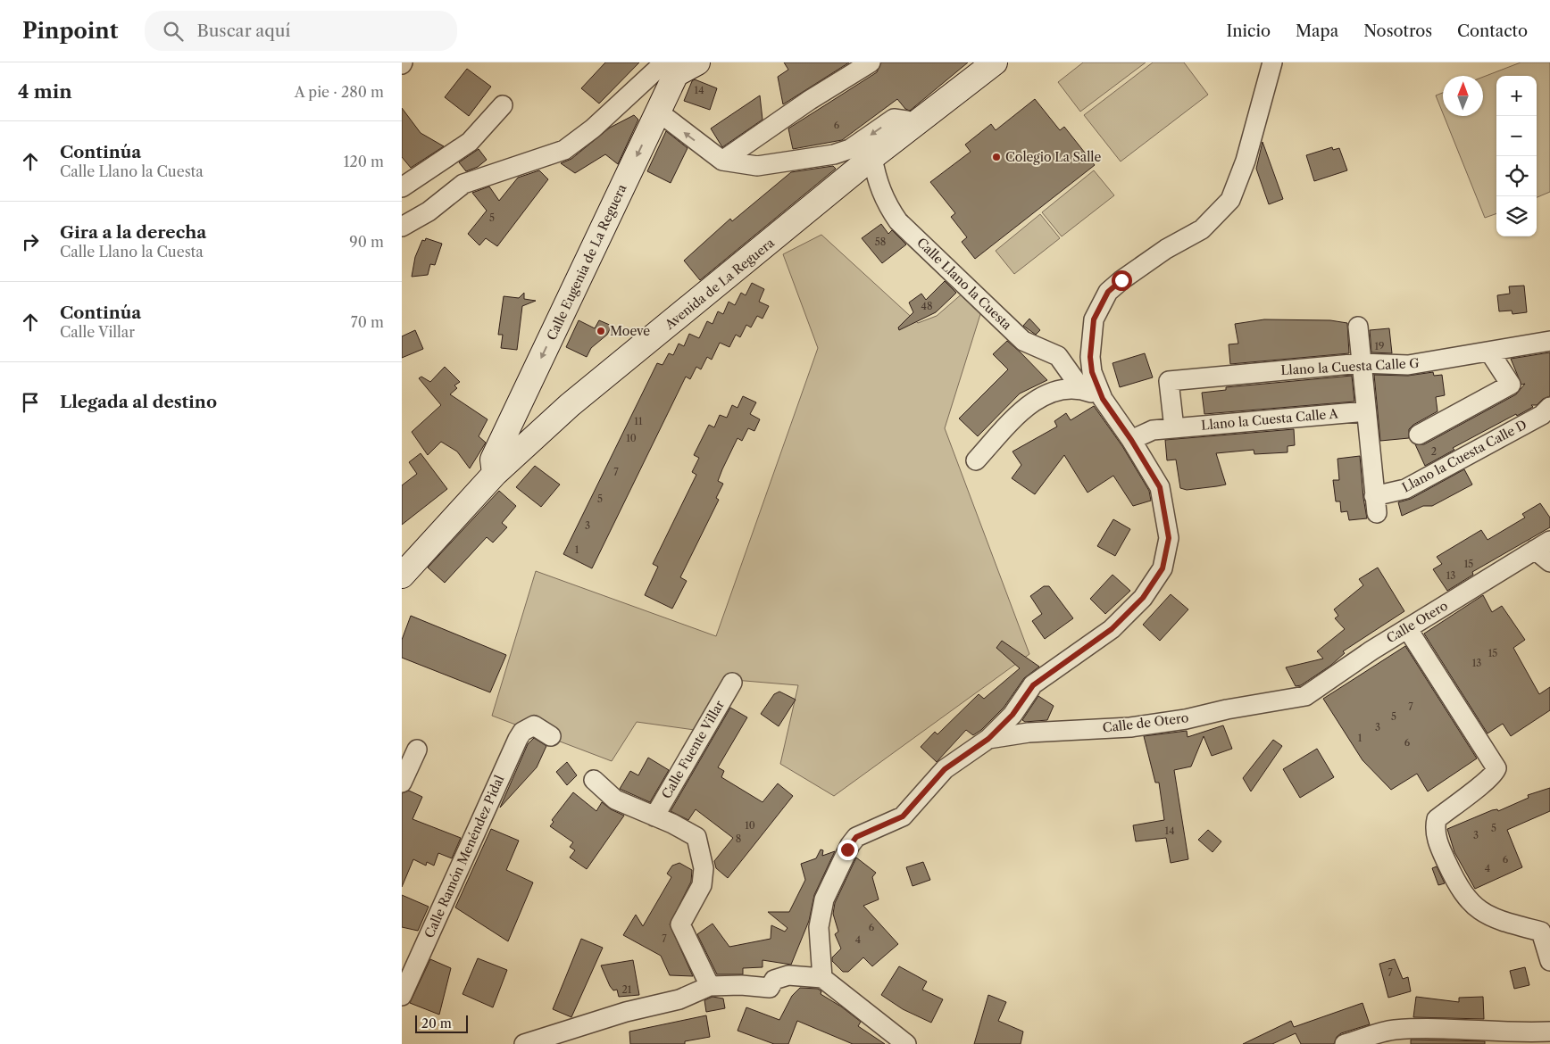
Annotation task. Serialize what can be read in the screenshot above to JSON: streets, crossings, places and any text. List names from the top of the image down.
{
  "streets": {
    "street": [
      "Calle Eugenia de La Reguera",
      "Avenida de La Reguera",
      "Calle Llano la Cuesta",
      "Llano la Cuesta Calle G",
      "Llano la Cuesta Calle A",
      "Llano la Cuesta Calle D",
      "Calle Otero",
      "Calle de Otero",
      "Calle Fuente Villar",
      "Calle Ramón Menéndez Pidal"
    ]
  },
  "crossings": [
    ["Calle Eugenia de La Reguera", "Avenida de La Reguera"],
    ["Avenida de La Reguera", "Calle Llano la Cuesta"],
    ["Llano la Cuesta Calle G", "Llano la Cuesta Calle A"],
    ["Llano la Cuesta Calle A", "Llano la Cuesta Calle D"],
    ["Calle Otero", "Calle de Otero"]
  ],
  "one_way": ["Calle Eugenia de La Reguera"],
  "places": ["Colegio La Salle", "Moeve"],
  "house_numbers": [
    "14",
    "6",
    "5",
    "58",
    "48",
    "19",
    "11",
    "10",
    "2",
    "7",
    "5",
    "3",
    "1",
    "15",
    "13",
    "15",
    "13",
    "7",
    "5",
    "3",
    "1",
    "6",
    "10",
    "5",
    "14",
    "3",
    "8",
    "6",
    "4",
    "6",
    "7",
    "4",
    "7",
    "21"
  ],
  "scale_bar": "20 m",
  "north": "top",
  "page": {
    "header": "Pinpoint",
    "search": "Buscar aquí",
    "nav": [
      "Inicio",
      "Mapa",
      "Nosotros",
      "Contacto"
    ],
    "heading": ["4 min", "A pie · 280 m"],
    "map_buttons": ["+", "−"],
    "list": [
      ["Continúa", "Calle Llano la Cuesta", "120 m"],
      ["Gira a la derecha", "Calle Llano la Cuesta", "90 m"],
      ["Continúa", "Calle Villar", "70 m"],
      "Llegada al destino"
    ],
    "scale": "20 m"
  }
}
